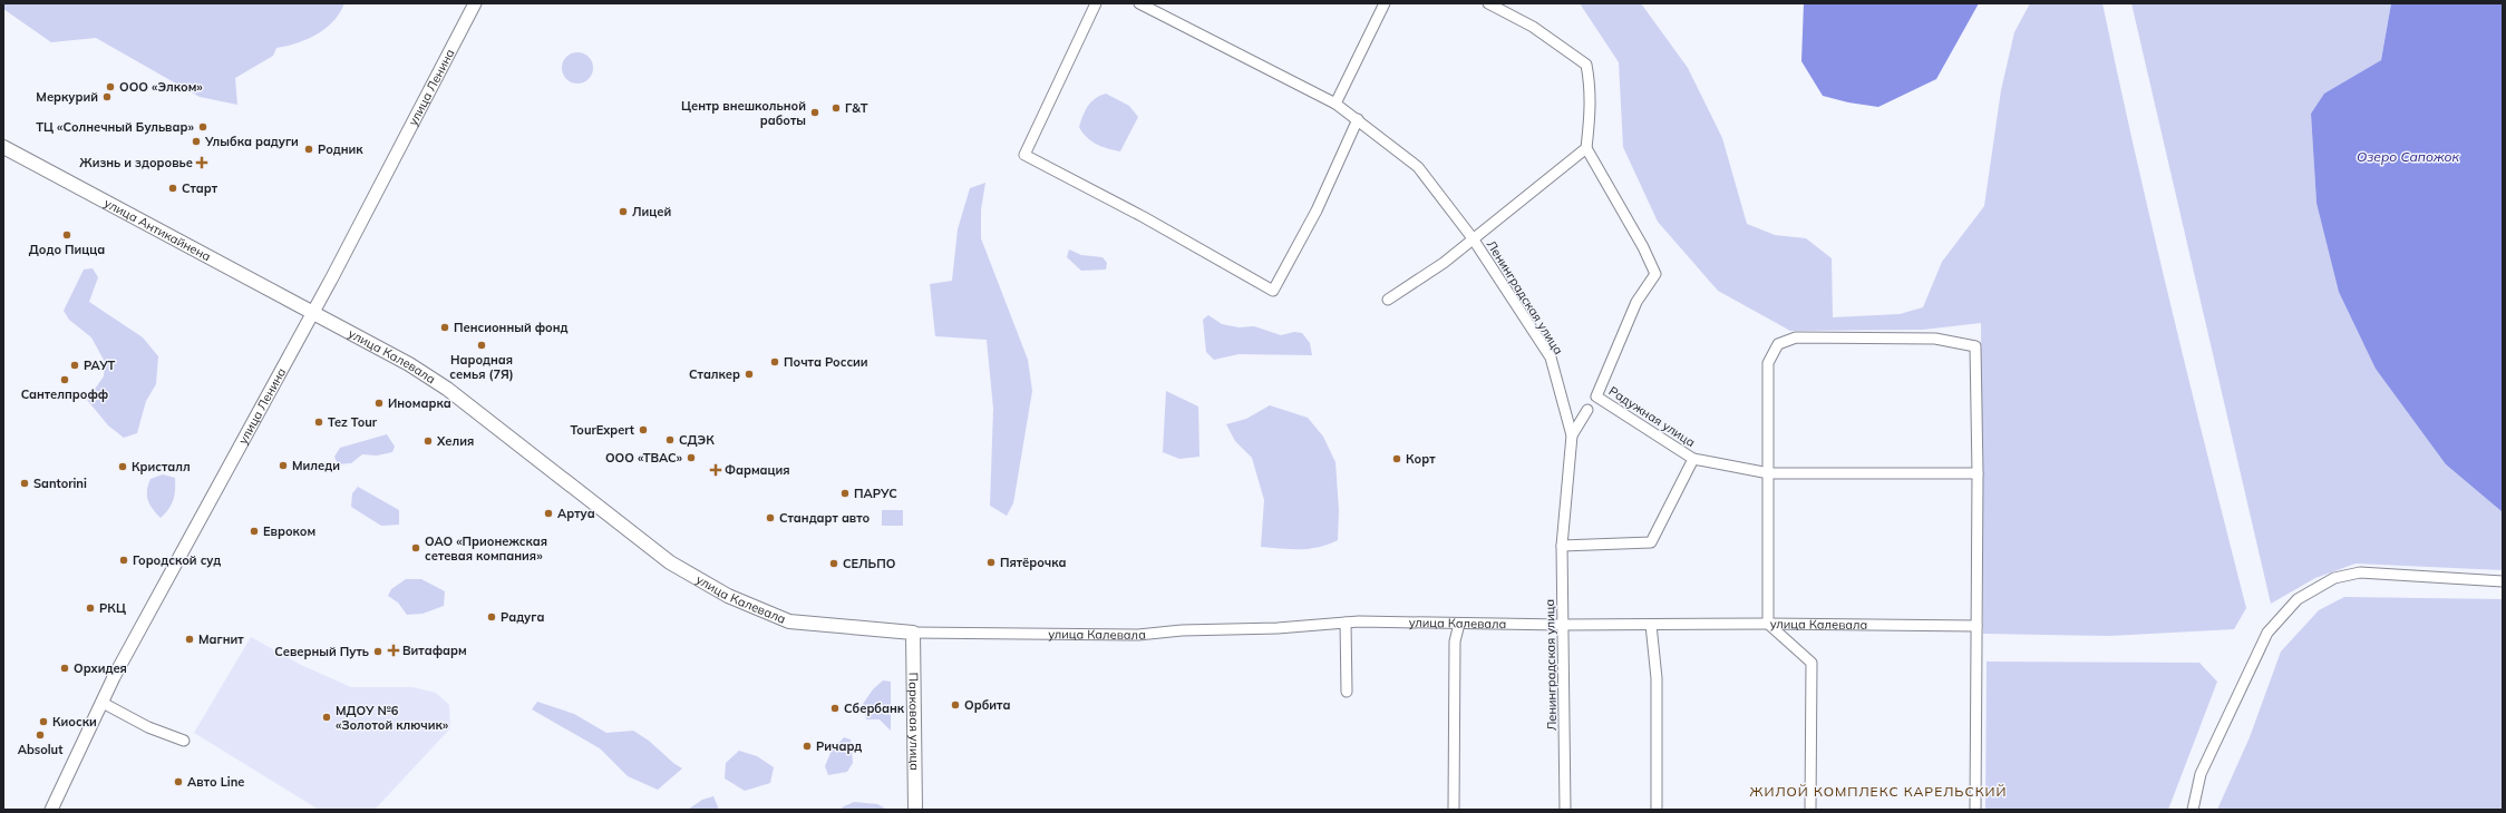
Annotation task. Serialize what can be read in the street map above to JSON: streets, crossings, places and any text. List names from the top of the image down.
{
  "streets": {
    "main road": ["улица Антикайнена", "улица Калевала", "Парковая улица"],
    "street": ["улица Ленина", "Ленинградская улица", "Радужная улица"]
  },
  "crossings": [
    ["улица Ленина", "улица Антикайнена"],
    ["улица Ленина", "улица Калевала"],
    ["улица Антикайнена", "улица Калевала"],
    ["Ленинградская улица", "улица Калевала"],
    ["Ленинградская улица", "Радужная улица"],
    ["улица Калевала", "Парковая улица"]
  ],
  "districts": ["ЖИЛОЙ КОМПЛЕКС КАРЕЛЬСКИЙ"],
  "water": ["Озеро Сапожок"],
  "places": {
    "other": [
      "ООО «Элком»",
      "Меркурий",
      "Г&Т",
      "Центр внешкольной работы",
      "ТЦ «Солнечный Бульвар»",
      "Улыбка радуги",
      "Родник",
      "Старт",
      "Лицей",
      "Додо Пицца",
      "Пенсионный фонд",
      "Народная семья (7Я)",
      "Почта России",
      "РАУТ",
      "Сталкер",
      "Сантелпрофф",
      "Иномарка",
      "Tez Tour",
      "TourExpert",
      "СДЭК",
      "Хелия",
      "ООО «ТВАС»",
      "Корт",
      "Миледи",
      "Кристалл",
      "Santorini",
      "ПАРУС",
      "Артуа",
      "Стандарт авто",
      "Евроком",
      "ОАО «Прионежская сетевая компания»",
      "Городской суд",
      "Пятёрочка",
      "СЕЛЬПО",
      "РКЦ",
      "Радуга",
      "Магнит",
      "Северный Путь",
      "Орхидея",
      "Орбита",
      "Сбербанк",
      "МДОУ №6 «Золотой ключик»",
      "Киоски",
      "Absolut",
      "Ричард",
      "Авто Line"
    ],
    "health": ["Жизнь и здоровье", "Фармация", "Витафарм"]
  }
}
